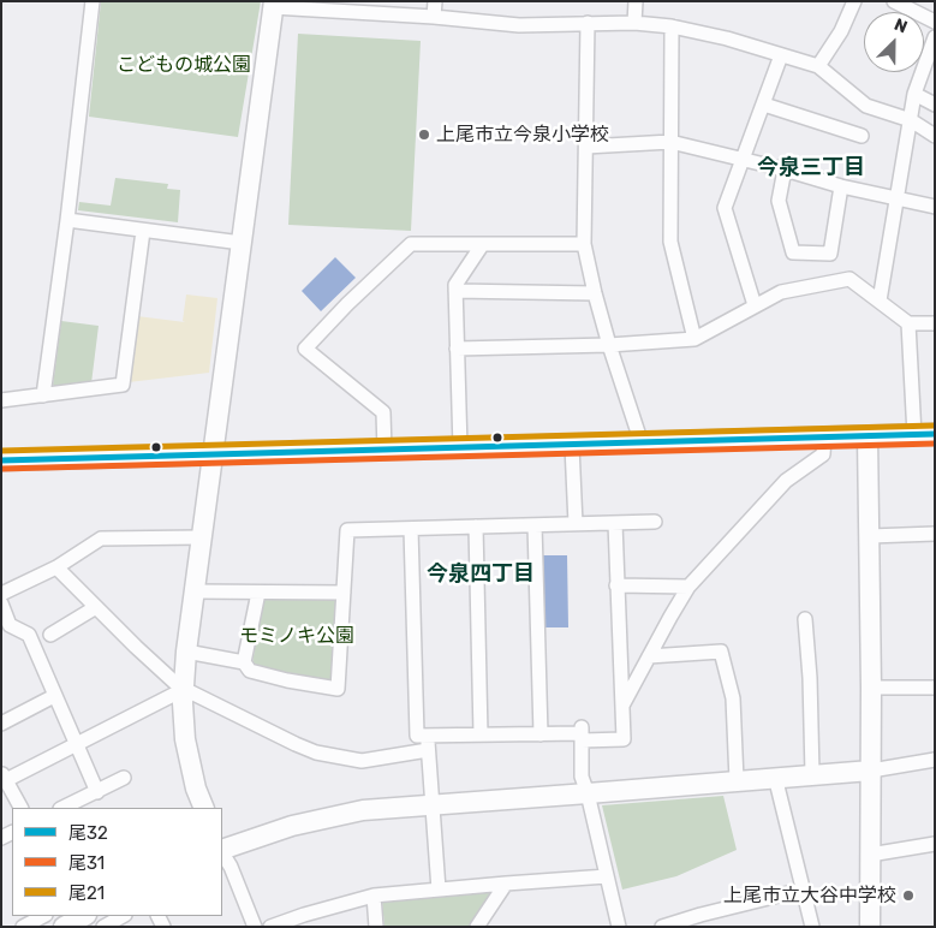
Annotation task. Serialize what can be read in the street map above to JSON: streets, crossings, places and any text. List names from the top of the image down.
{
  "districts": ["今泉三丁目", "今泉四丁目"],
  "parks": ["こどもの城公園", "モミノキ公園"],
  "places": ["上尾市立今泉小学校", "上尾市立大谷中学校"],
  "lines": ["transit line 尾21", "transit line 尾32", "transit line 尾31"],
  "legend": ["尾32", "尾31", "尾21"],
  "north": "top right"
}
